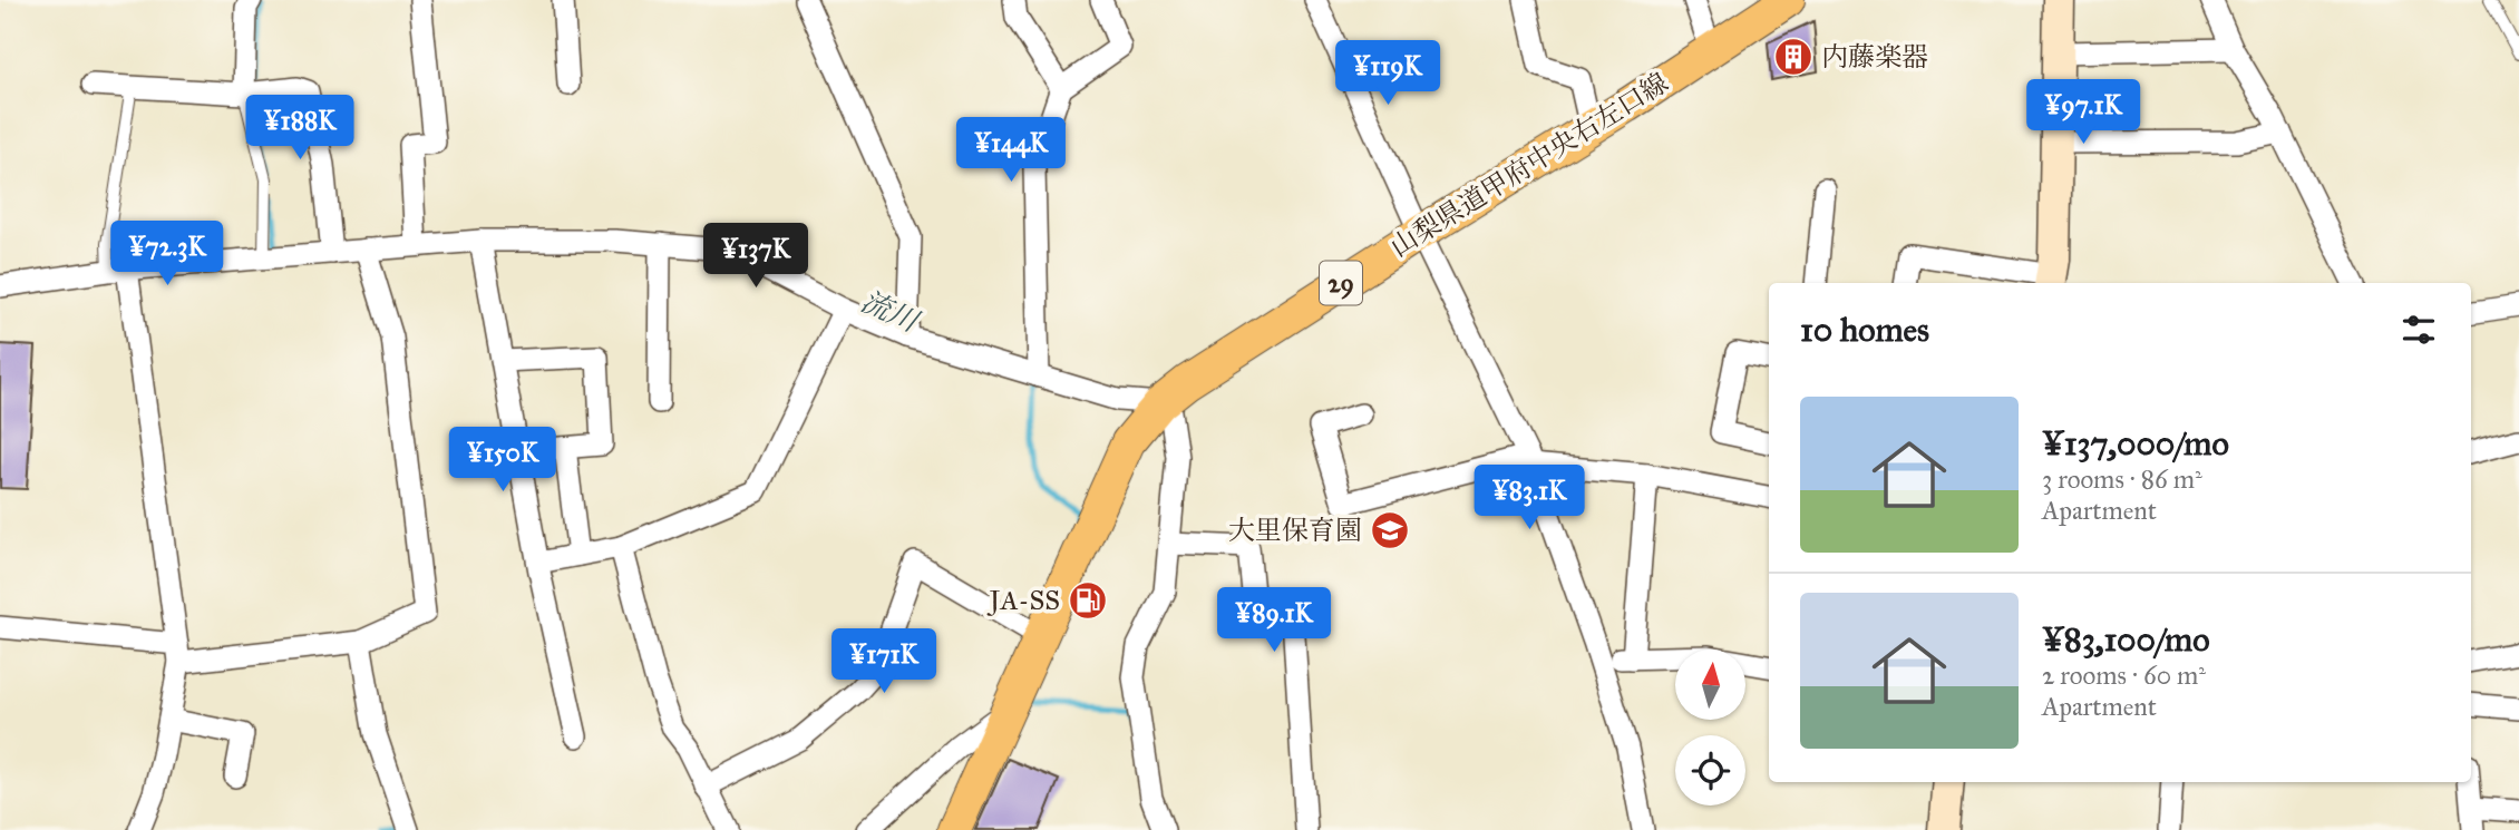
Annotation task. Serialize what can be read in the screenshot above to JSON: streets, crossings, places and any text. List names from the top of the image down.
{
  "streets": {
    "main road": ["山梨県道甲府中央右左口線", "29"]
  },
  "water": ["流川"],
  "places": {
    "building": ["内藤楽器"],
    "school or university": ["大里保育園"],
    "fuel station": ["JA-SS"]
  },
  "north": "top",
  "page": {
    "price": [
      "¥119K",
      "¥97.1K",
      "¥188K",
      "¥144K",
      "¥72.3K",
      "¥137K",
      "¥150K",
      "¥83.1K",
      "¥89.1K",
      "¥171K"
    ],
    "heading": "10 homes",
    "list": [
      {
        "name": "¥137,000/mo",
        "note": "3 rooms · 86 m² · Apartment"
      },
      {
        "name": "¥83,100/mo",
        "note": "2 rooms · 60 m² · Apartment"
      }
    ]
  }
}
